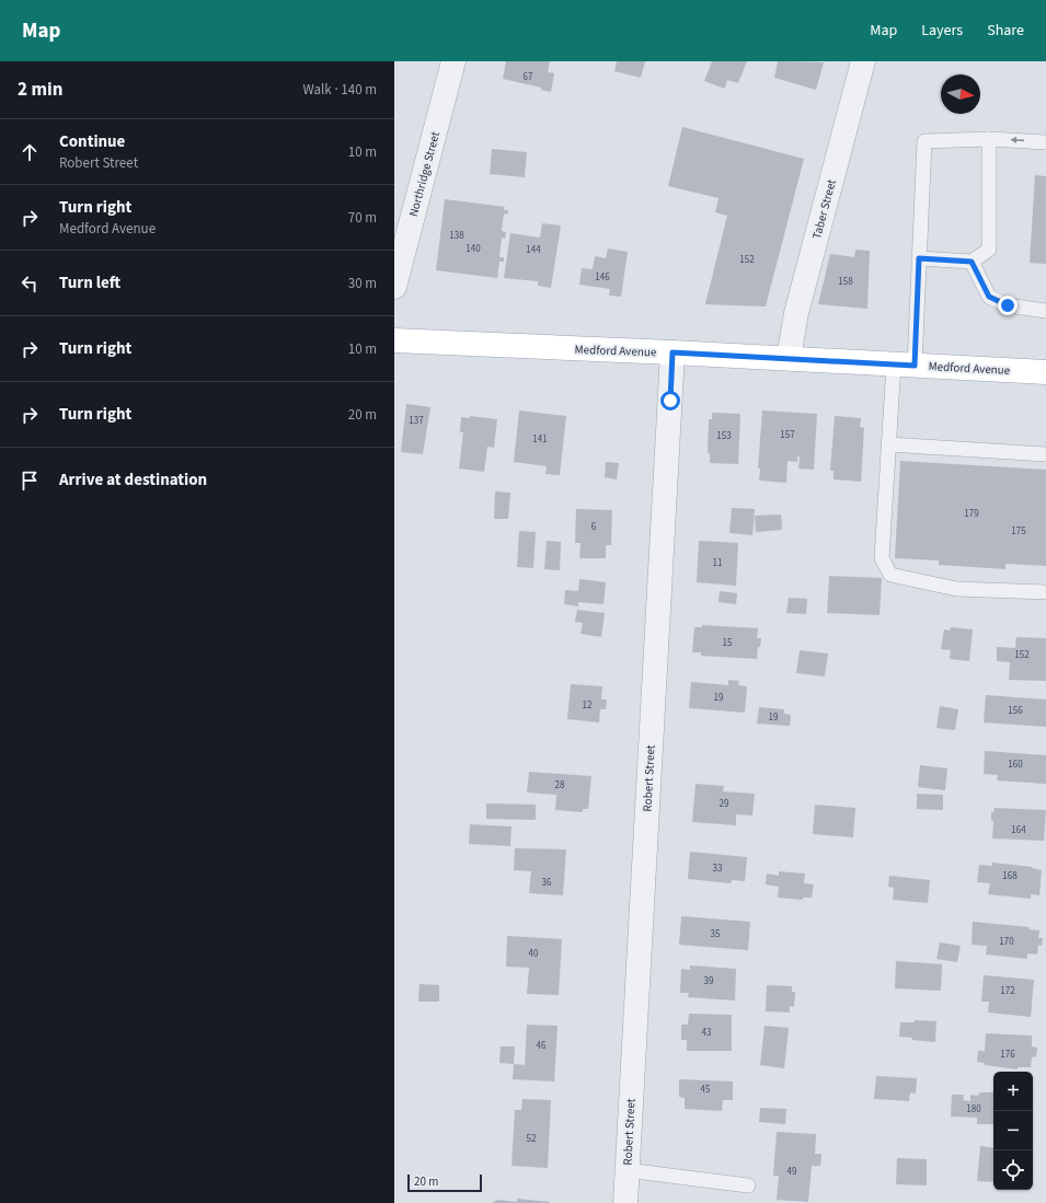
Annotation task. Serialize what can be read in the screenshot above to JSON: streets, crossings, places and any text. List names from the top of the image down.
{
  "streets": {
    "main road": ["Medford Avenue"],
    "street": ["Northridge Street", "Taber Street", "Robert Street"]
  },
  "crossings": [
    ["Taber Street", "Medford Avenue"],
    ["Medford Avenue", "Robert Street"]
  ],
  "house_numbers": [
    "67",
    "138",
    "140",
    "144",
    "152",
    "146",
    "158",
    "137",
    "157",
    "153",
    "141",
    "179",
    "6",
    "175",
    "11",
    "15",
    "152",
    "19",
    "12",
    "156",
    "19",
    "160",
    "28",
    "29",
    "164",
    "33",
    "168",
    "36",
    "35",
    "170",
    "40",
    "39",
    "172",
    "43",
    "46",
    "176",
    "45",
    "180",
    "52",
    "49"
  ],
  "scale_bar": "20 m",
  "north": "right",
  "page": {
    "header": "Map",
    "nav": ["Map", "Layers", "Share"],
    "heading": ["2 min", "Walk · 140 m"],
    "list": [
      ["Continue", "Robert Street", "10 m"],
      ["Turn right", "Medford Avenue", "70 m"],
      ["Turn left", "30 m"],
      ["Turn right", "10 m"],
      ["Turn right", "20 m"],
      "Arrive at destination"
    ],
    "map_buttons": ["+", "−"],
    "scale": "20 m"
  }
}
